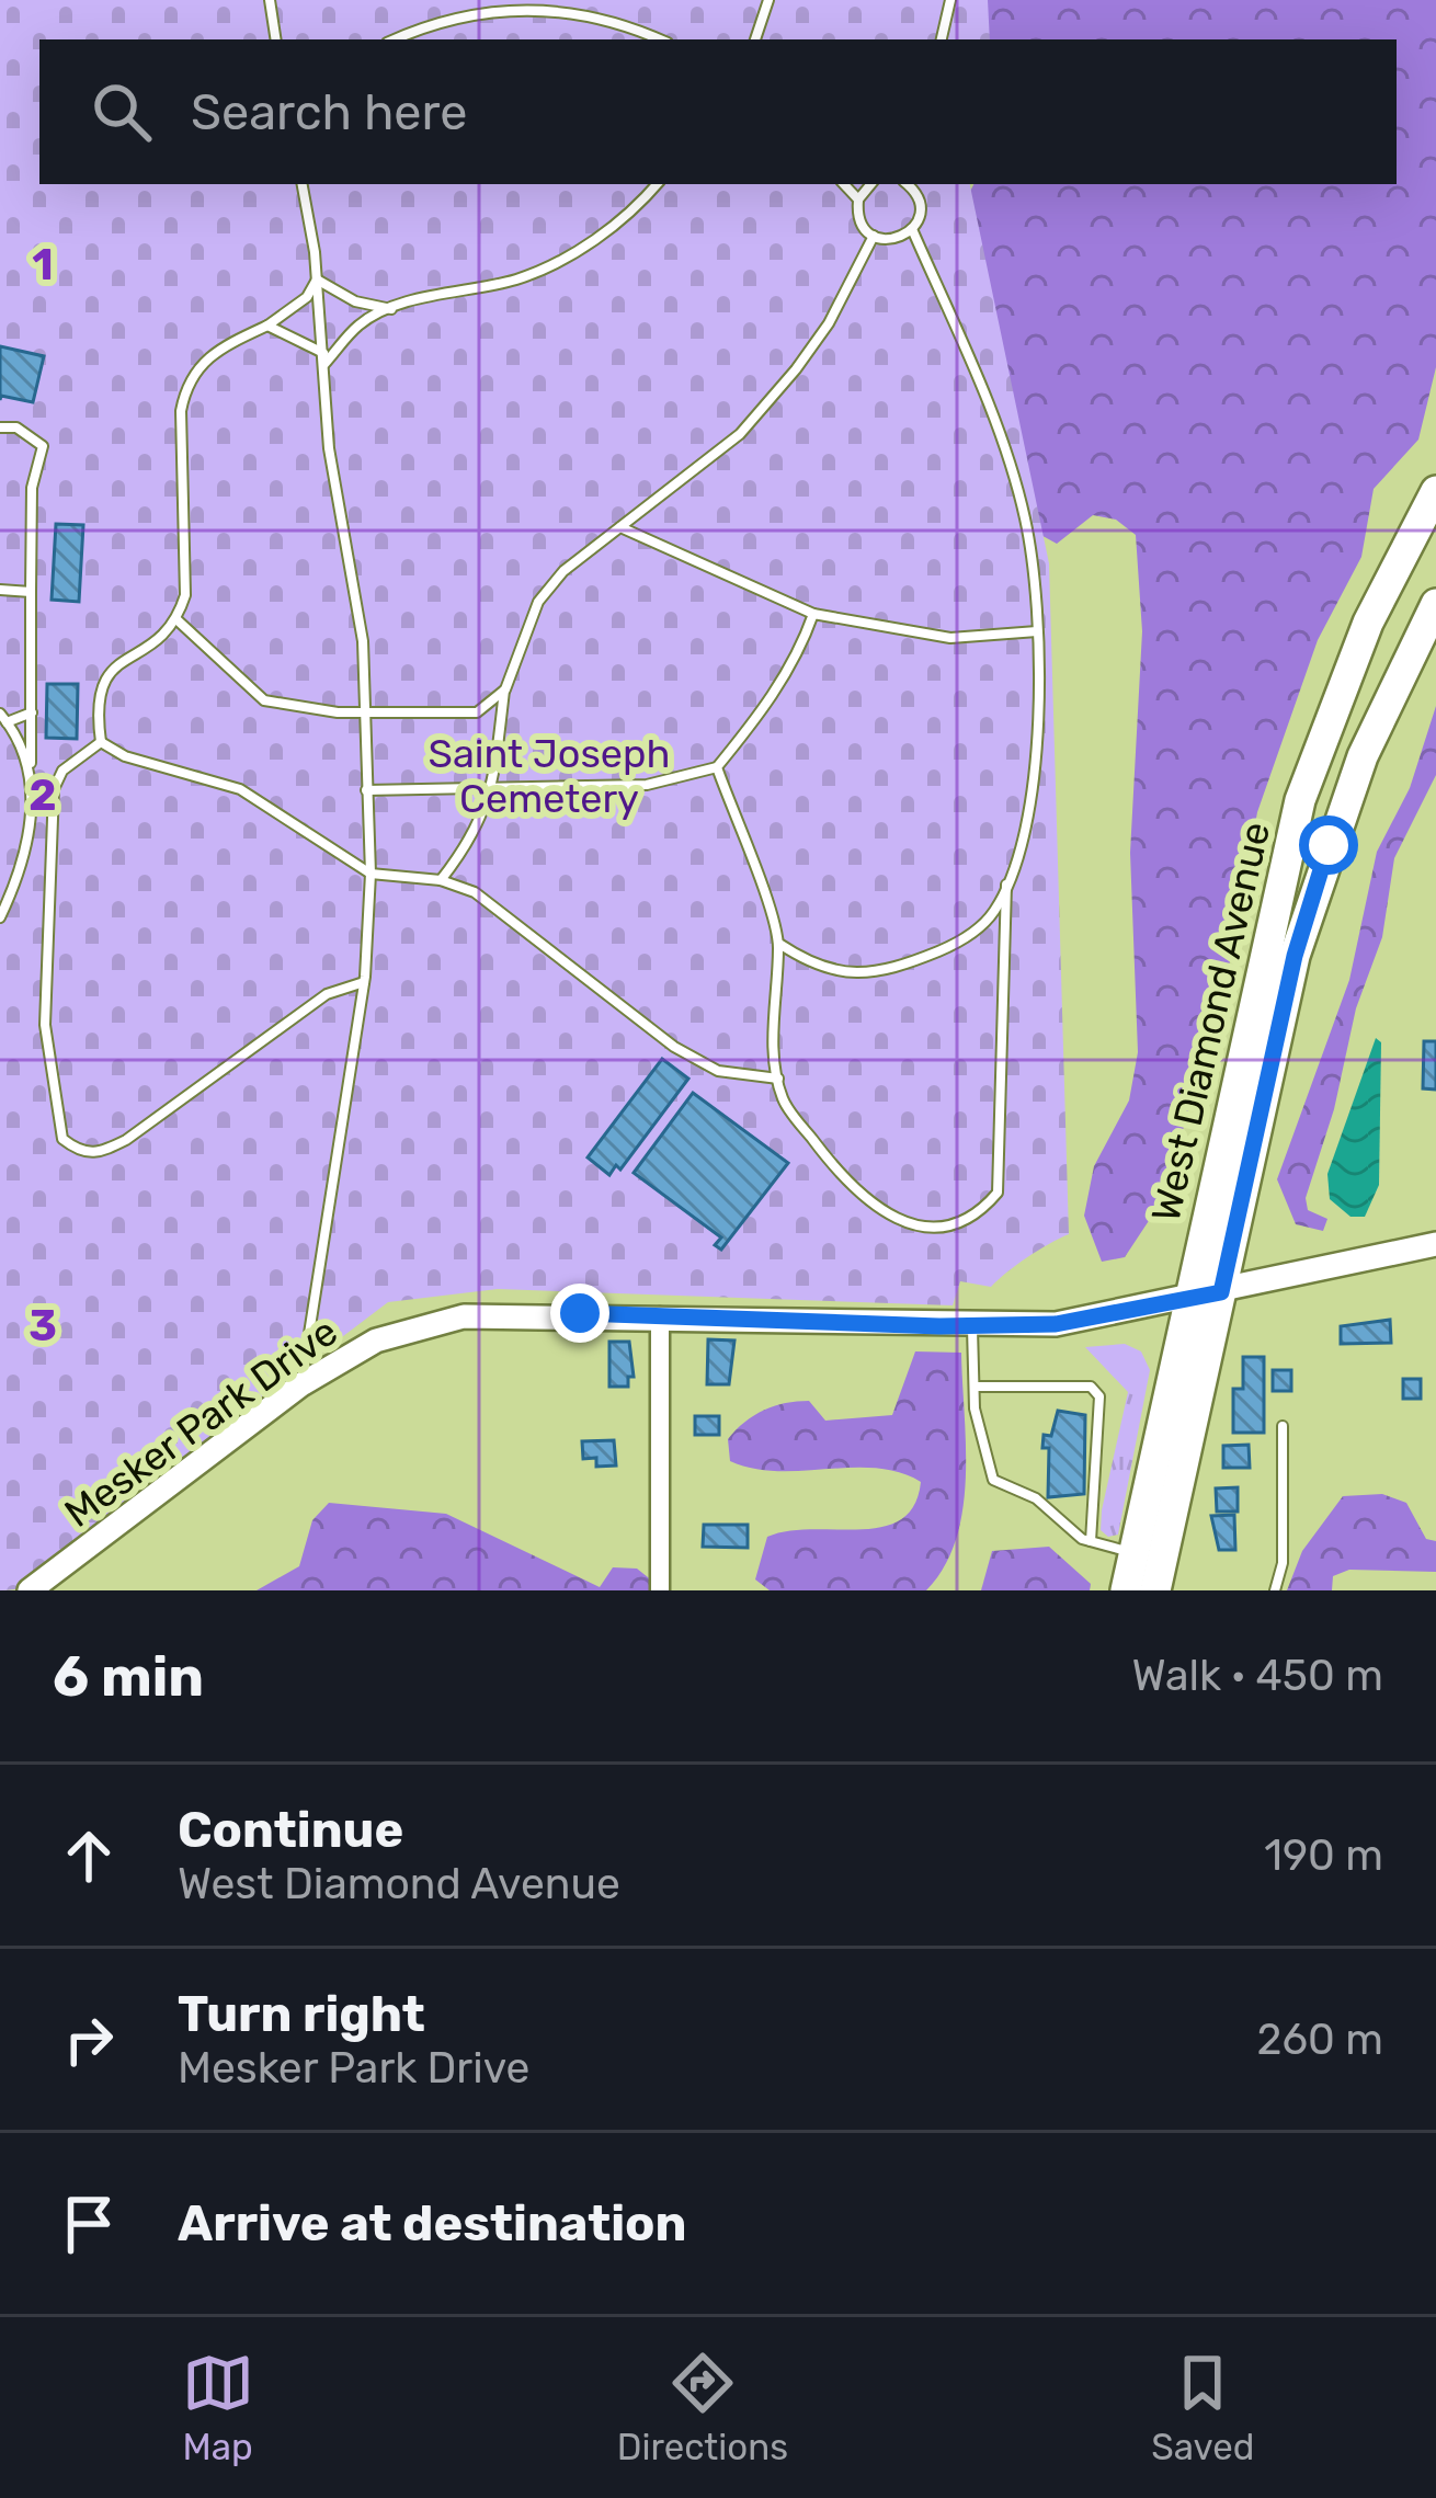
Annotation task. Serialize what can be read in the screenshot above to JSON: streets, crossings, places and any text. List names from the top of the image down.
{
  "streets": {
    "main road": ["West Diamond Avenue"],
    "street": ["Mesker Park Drive"]
  },
  "crossings": [
    ["West Diamond Avenue", "Mesker Park Drive"]
  ],
  "parks": ["Saint Joseph Cemetery"],
  "page": {
    "search": "Search here",
    "heading": ["6 min", "Walk · 450 m"],
    "list": [
      ["Continue", "West Diamond Avenue", "190 m"],
      ["Turn right", "Mesker Park Drive", "260 m"],
      "Arrive at destination"
    ],
    "nav": ["Map", "Directions", "Saved"]
  },
  "grid": {
    "rows": ["1", "2", "3"]
  }
}
